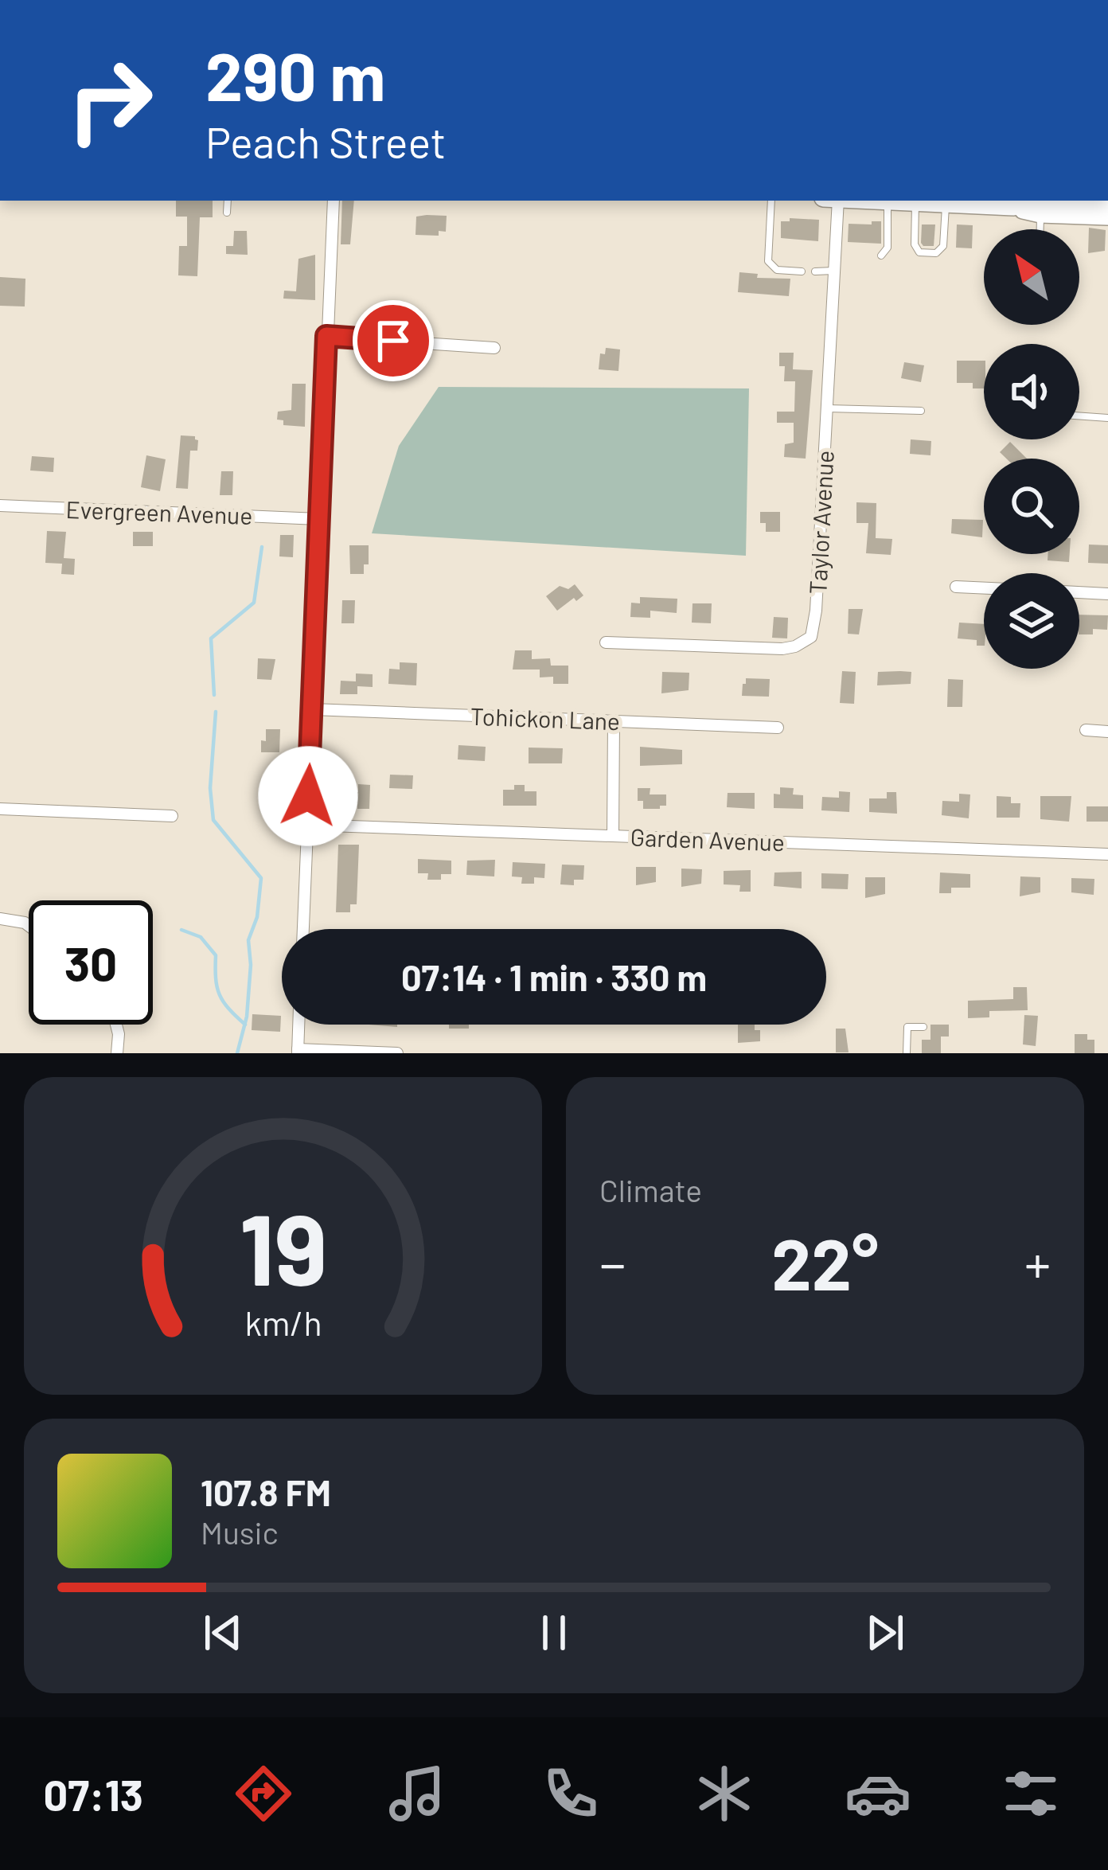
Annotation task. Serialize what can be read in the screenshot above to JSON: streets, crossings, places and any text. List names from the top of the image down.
{
  "streets": {
    "street": [
      "Evergreen Avenue",
      "Taylor Avenue",
      "Tohickon Lane",
      "Garden Avenue"
    ]
  },
  "north": "top left",
  "page": {
    "turn": ["290 m", "Peach Street"],
    "limit": "30",
    "trip": "07:14 · 1 min · 330 m",
    "tile": "Climate",
    "heat": ["−", "22°", "+"],
    "song": ["107.8 FM", "Music"],
    "tabs": "07:13",
    "gauge": ["19", "km/h"]
  }
}
